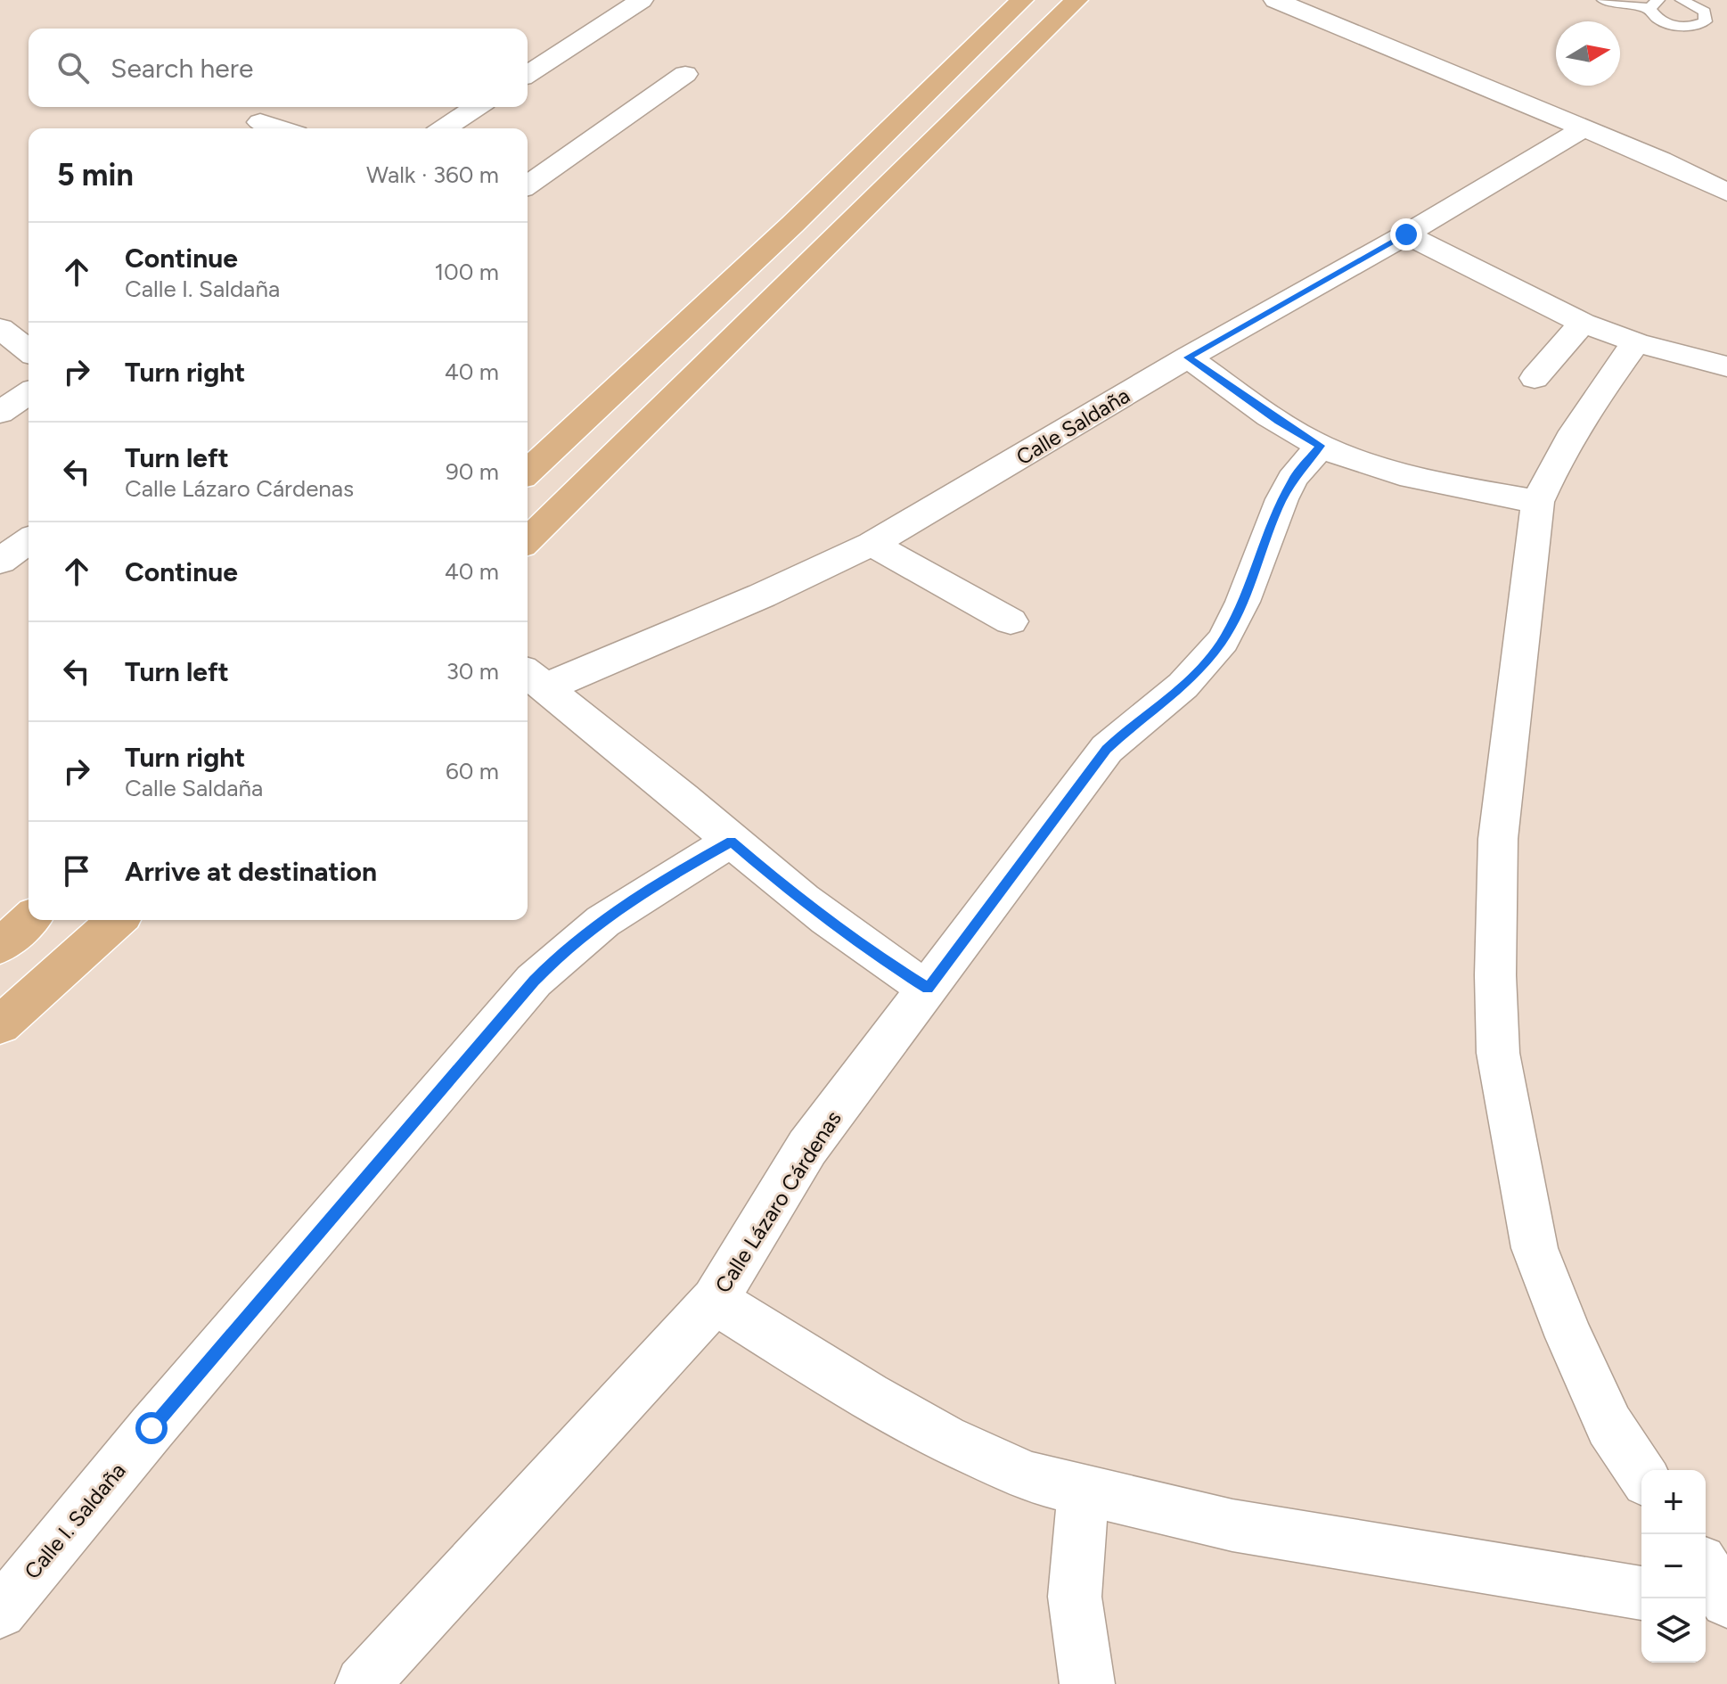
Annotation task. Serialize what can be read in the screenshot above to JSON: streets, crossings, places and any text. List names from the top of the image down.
{
  "streets": {
    "street": ["Calle Saldaña", "Calle Lázaro Cárdenas", "Calle I. Saldaña"]
  },
  "north": "right",
  "page": {
    "search": "Search here",
    "heading": ["5 min", "Walk · 360 m"],
    "list": [
      ["Continue", "Calle I. Saldaña", "100 m"],
      ["Turn right", "40 m"],
      ["Turn left", "Calle Lázaro Cárdenas", "90 m"],
      ["Continue", "40 m"],
      ["Turn left", "30 m"],
      ["Turn right", "Calle Saldaña", "60 m"],
      "Arrive at destination"
    ],
    "map_buttons": ["+", "−"]
  }
}
